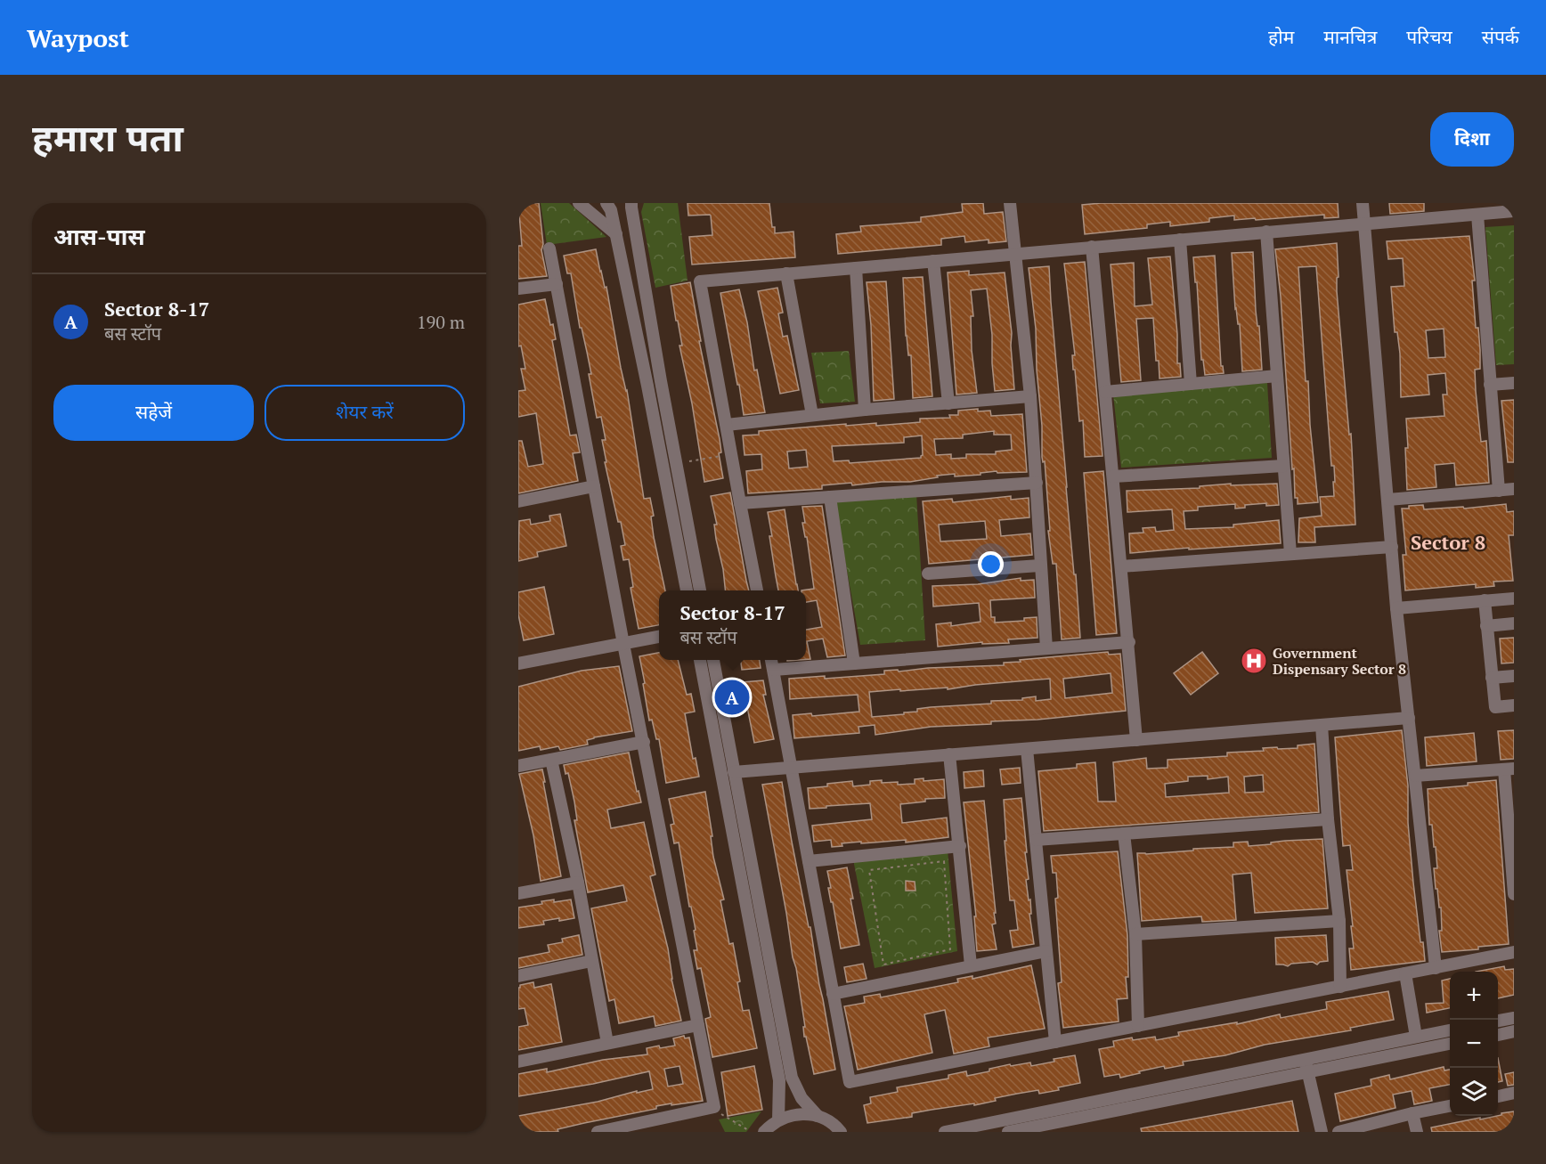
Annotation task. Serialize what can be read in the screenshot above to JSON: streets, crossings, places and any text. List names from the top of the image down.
{
  "districts": ["Sector 8"],
  "places": {
    "hospital": ["Government Dispensary Sector 8"]
  },
  "page": {
    "header": "Waypost",
    "nav": [
      "होम",
      "मानचित्र",
      "परिचय",
      "संपर्क"
    ],
    "title": "हमारा पता",
    "buttons": [
      "दिशा",
      ["सहेजें", "शेयर करें"]
    ],
    "heading": "आस-पास",
    "list": [
      {
        "mark": "A",
        "name": "Sector 8-17",
        "note": "बस स्टॉप",
        "value": "190 m"
      }
    ],
    "popup": ["Sector 8-17", "बस स्टॉप"],
    "pins": "A",
    "map_buttons": ["+", "−"]
  }
}
